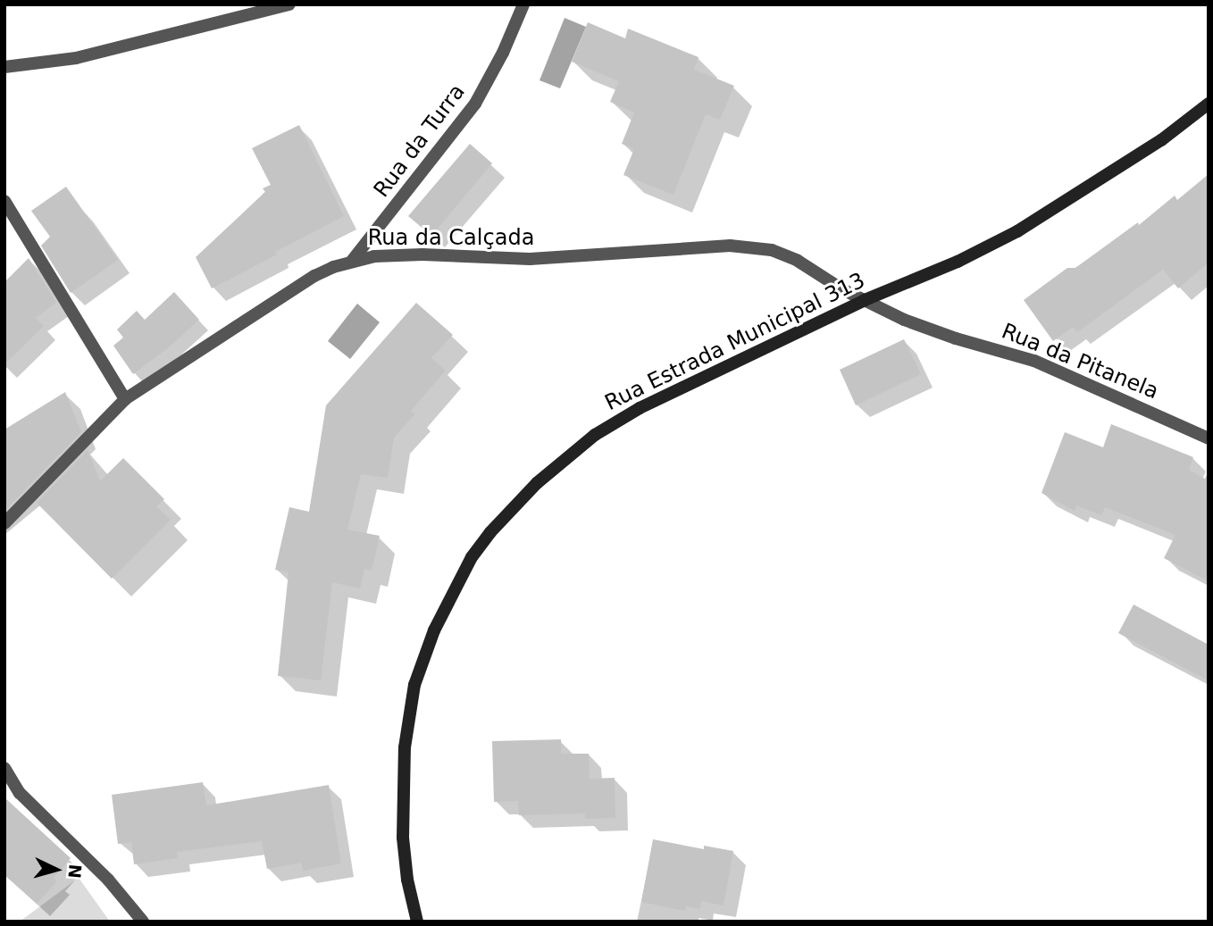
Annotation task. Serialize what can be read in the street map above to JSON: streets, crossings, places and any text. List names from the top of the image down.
{
  "streets": {
    "main road": ["Rua Estrada Municipal 313"],
    "street": ["Rua da Turra", "Rua da Calçada", "Rua da Pitanela"]
  },
  "crossings": [
    ["Rua da Turra", "Rua da Calçada"],
    ["Rua da Calçada", "Rua Estrada Municipal 313"],
    ["Rua da Calçada", "Rua da Pitanela"],
    ["Rua Estrada Municipal 313", "Rua da Pitanela"]
  ],
  "north": "right"
}
